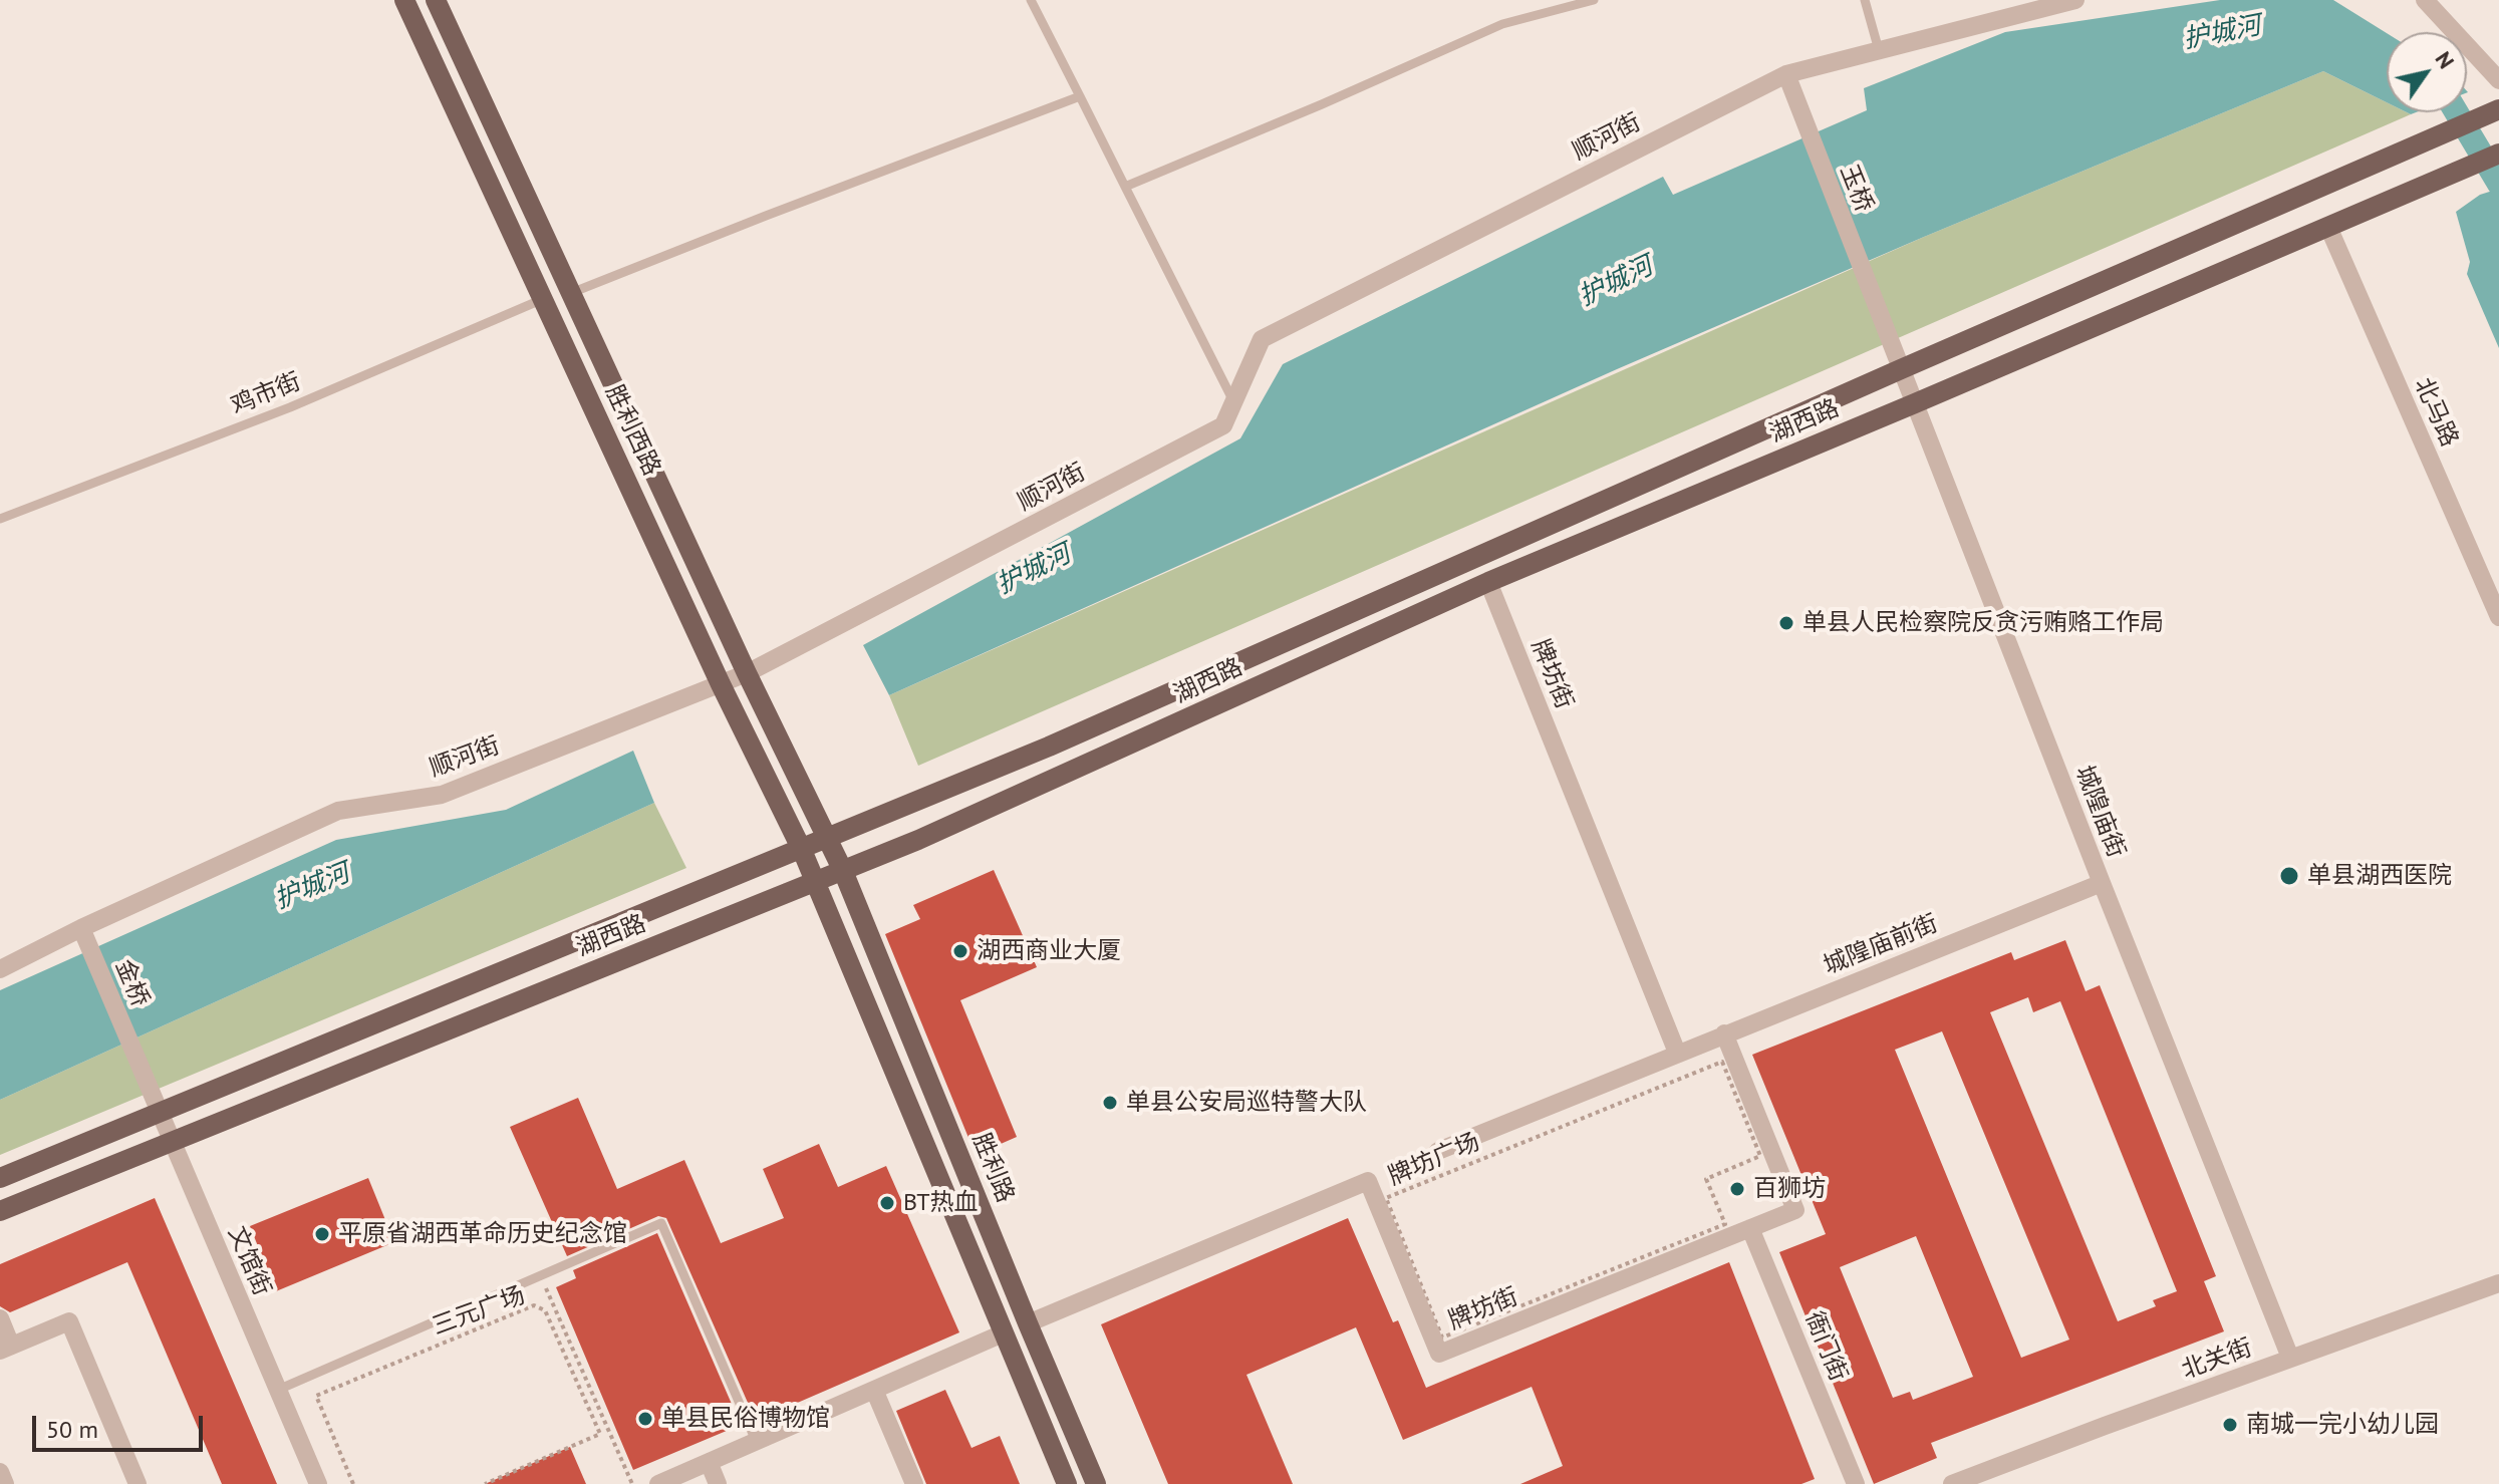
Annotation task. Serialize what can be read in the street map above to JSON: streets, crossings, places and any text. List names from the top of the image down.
{
  "streets": {
    "main road": ["湖西路", "胜利西路", "胜利路"],
    "street": [
      "顺河街",
      "玉桥",
      "北马路",
      "牌坊街",
      "城隍庙街",
      "城隍庙前街",
      "金桥",
      "文馆街",
      "衙门街",
      "北关街"
    ],
    "lane": ["鸡市街"],
    "path": ["牌坊广场", "三元广场"]
  },
  "crossings": [
    ["顺河街", "玉桥"],
    ["顺河街", "胜利西路"],
    ["顺河街", "金桥"],
    ["玉桥", "城隍庙街"],
    ["鸡市街", "胜利西路"],
    ["北马路", "湖西路"],
    ["湖西路", "胜利西路"],
    ["湖西路", "牌坊街"],
    ["湖西路", "城隍庙街"],
    ["湖西路", "胜利路"],
    ["湖西路", "文馆街"],
    ["胜利西路", "胜利路"],
    ["牌坊街", "城隍庙前街"],
    ["牌坊街", "胜利路"],
    ["牌坊街", "衙门街"],
    ["城隍庙街", "城隍庙前街"],
    ["城隍庙街", "北关街"],
    ["金桥", "文馆街"]
  ],
  "water": ["护城河"],
  "places": [
    "单县人民检察院反贪污贿赂工作局",
    "单县湖西医院",
    "湖西商业大厦",
    "单县公安局巡特警大队",
    "百狮坊",
    "BT热血",
    "平原省湖西革命历史纪念馆",
    "单县民俗博物馆",
    "南城一完小幼儿园"
  ],
  "scale_bar": "50 m",
  "north": "top right"
}
